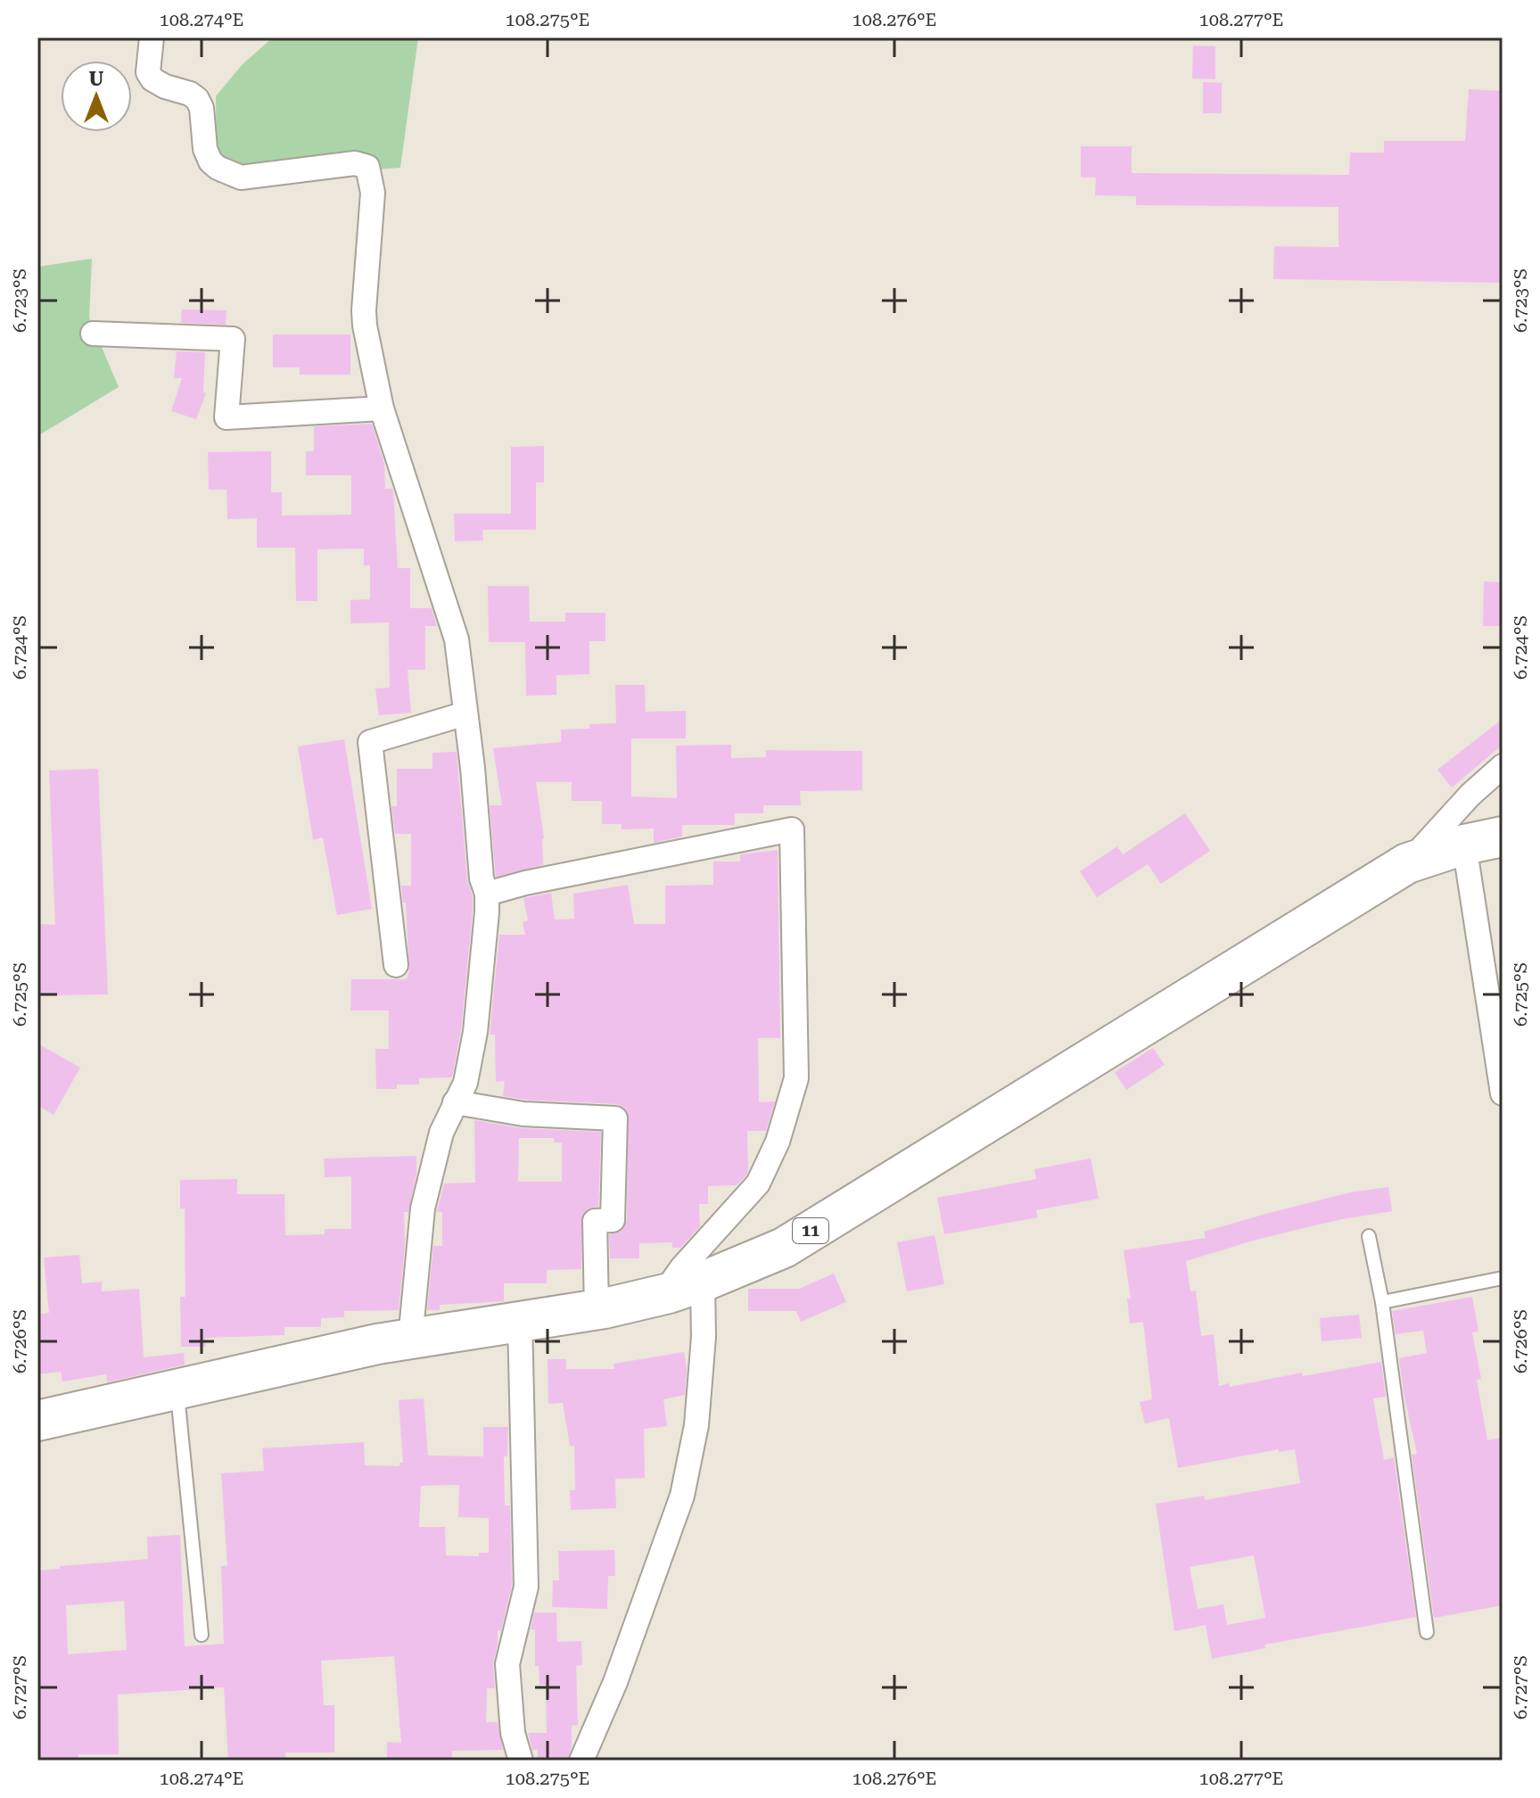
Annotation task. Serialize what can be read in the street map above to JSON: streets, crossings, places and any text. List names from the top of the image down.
{
  "streets": {
    "highway": ["11"]
  },
  "north": "top",
  "coordinates": [
    "108.274°E",
    "108.275°E",
    "108.276°E",
    "108.277°E",
    "6.723°S",
    "6.724°S",
    "6.725°S",
    "6.726°S",
    "6.727°S"
  ]
}
